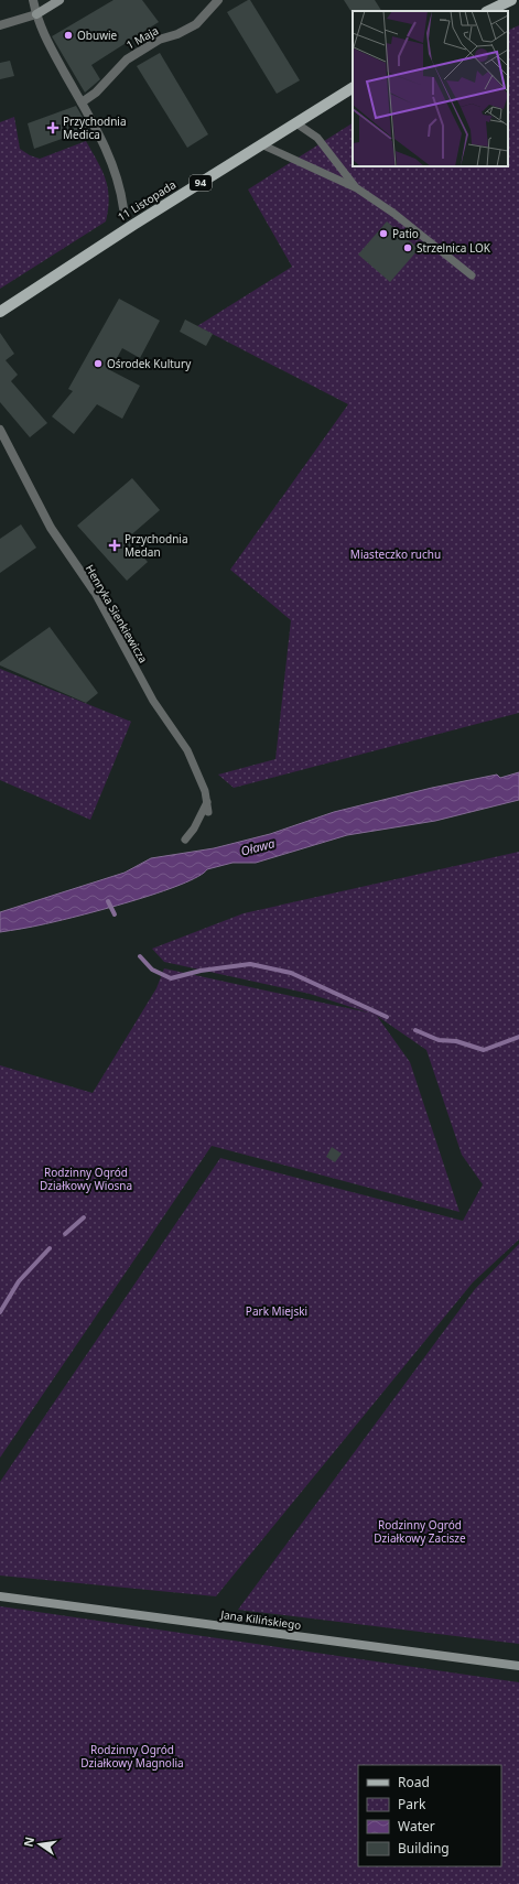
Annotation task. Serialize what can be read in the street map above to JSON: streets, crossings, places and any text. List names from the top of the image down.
{
  "streets": {
    "main road": ["94", "11 Listopada"],
    "street": ["1 Maja", "Henryka Sienkiewicza", "Jana Kilińskiego"]
  },
  "crossings": [
    ["1 Maja", "11 Listopada"]
  ],
  "water": ["Oława"],
  "parks": [
    "Miasteczko ruchu",
    "Rodzinny Ogród Działkowy Wiosna",
    "Park Miejski",
    "Rodzinny Ogród Działkowy Zacisze",
    "Rodzinny Ogród Działkowy Magnolia"
  ],
  "places": {
    "other": [
      "Obuwie",
      "Patio",
      "Strzelnica LOK",
      "Ośrodek Kultury"
    ],
    "health": ["Przychodnia Medica", "Przychodnia Medan"]
  },
  "legend": [
    "Road",
    "Park",
    "Water",
    "Building"
  ],
  "north": "left"
}
